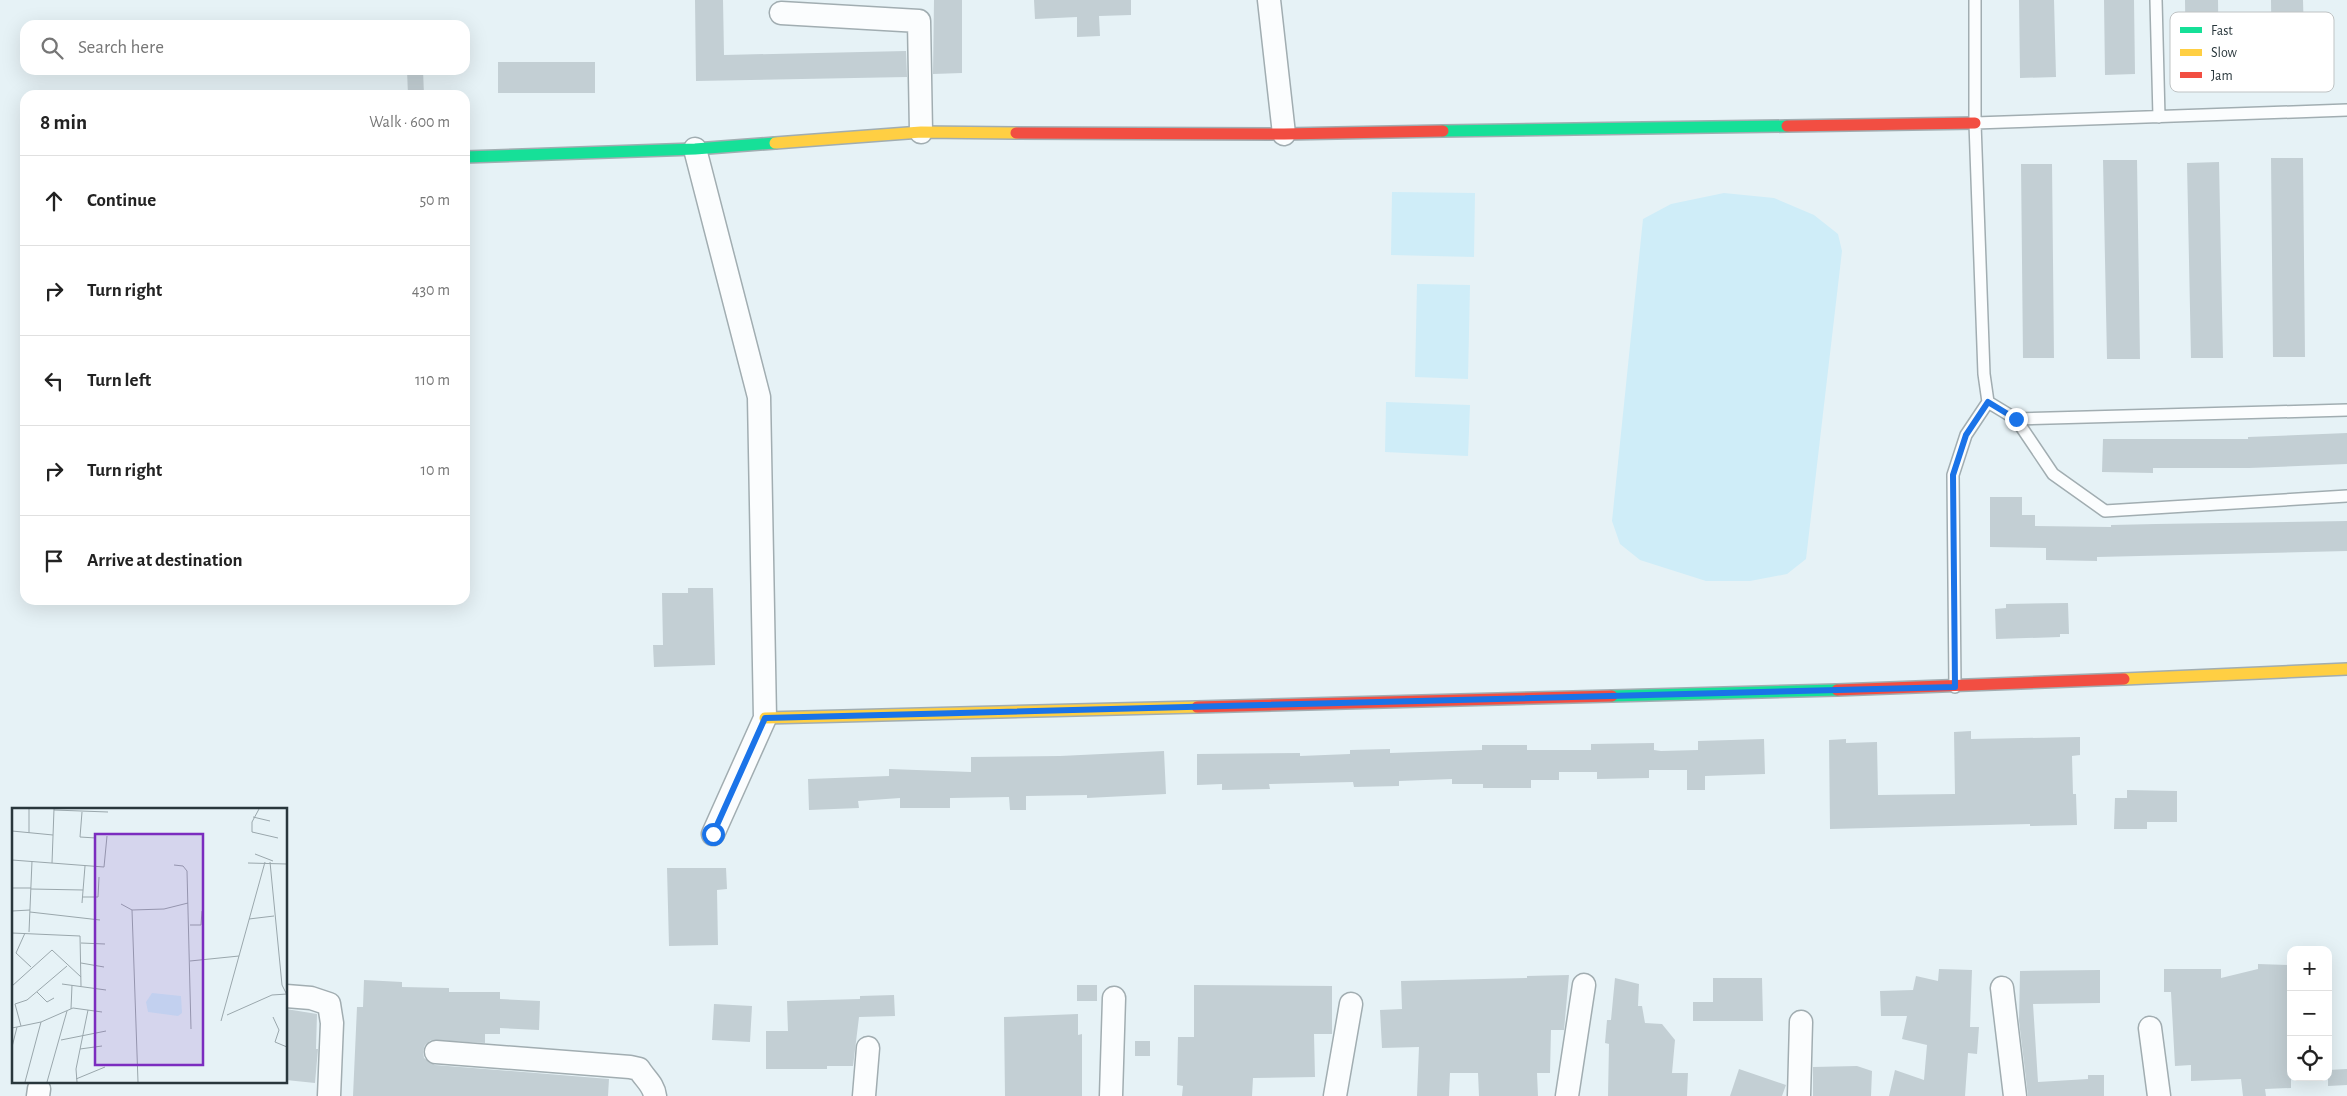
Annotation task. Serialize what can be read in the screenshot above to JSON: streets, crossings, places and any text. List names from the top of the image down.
{
  "legend": ["Fast", "Slow", "Jam"],
  "page": {
    "search": "Search here",
    "heading": ["8 min", "Walk · 600 m"],
    "list": [
      ["Continue", "50 m"],
      ["Turn right", "430 m"],
      ["Turn left", "110 m"],
      ["Turn right", "10 m"],
      "Arrive at destination"
    ],
    "map_buttons": ["+", "−"]
  }
}
